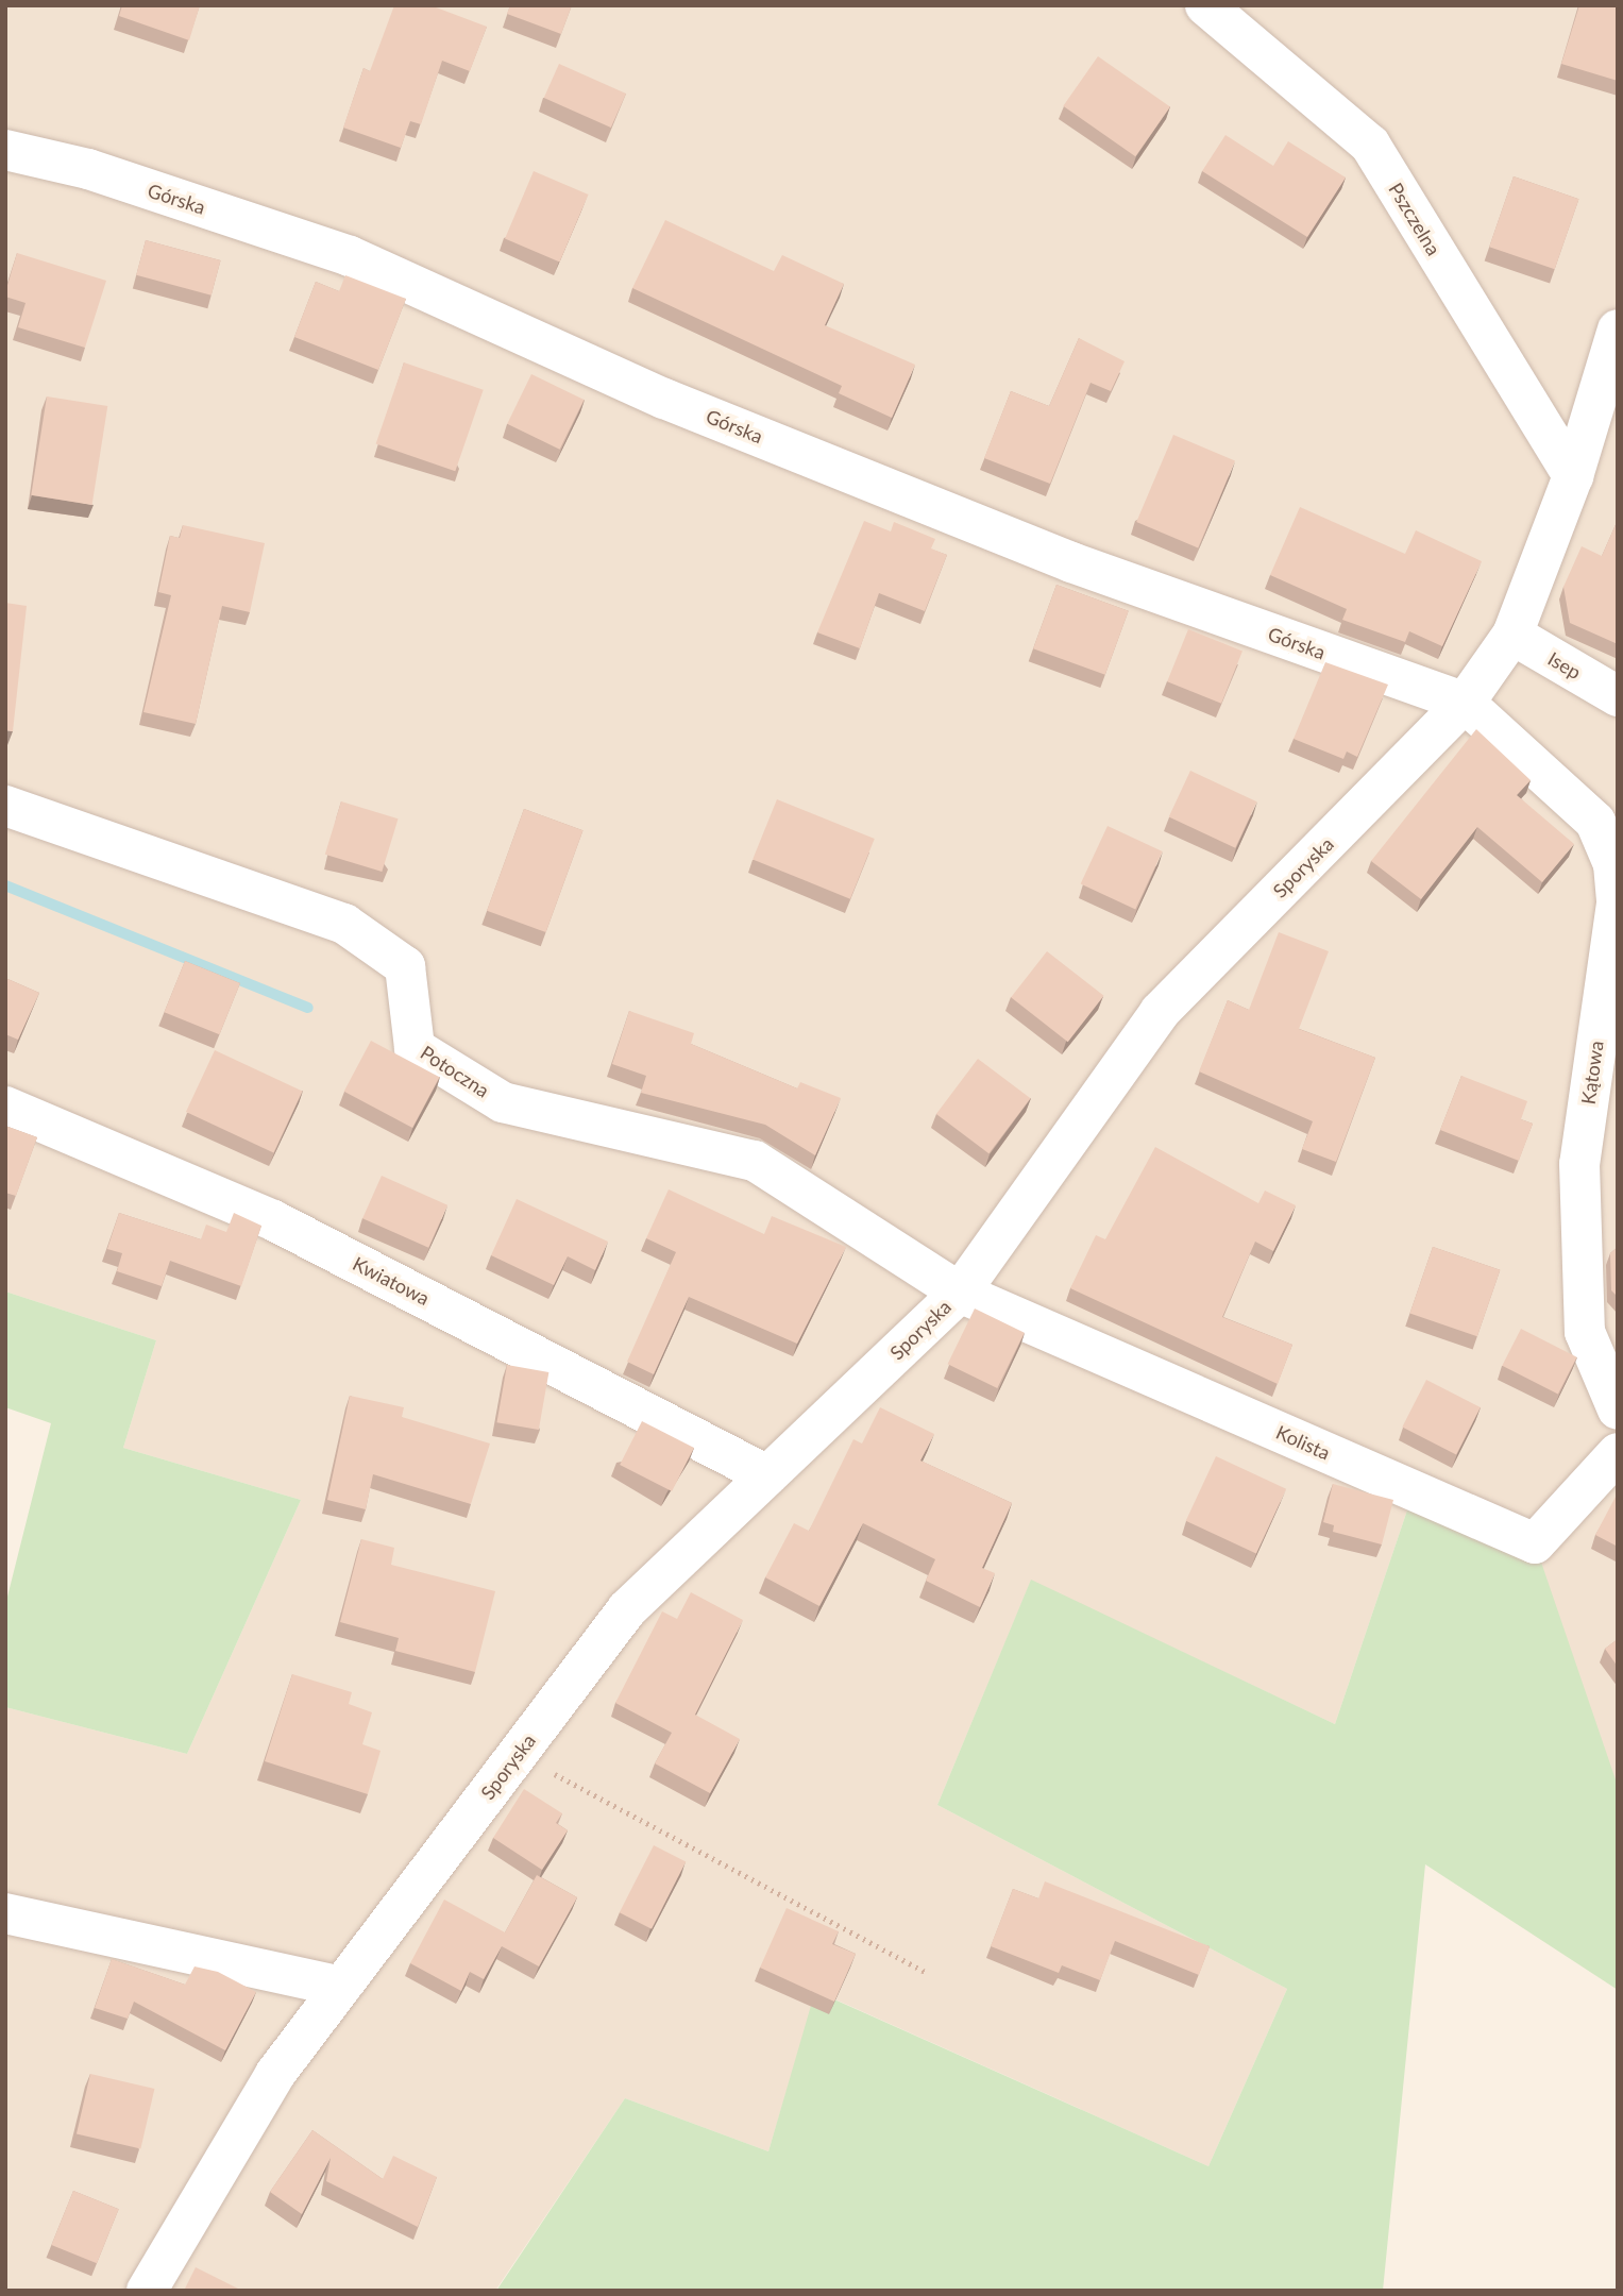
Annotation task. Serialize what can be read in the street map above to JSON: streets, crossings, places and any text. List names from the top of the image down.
{
  "streets": {
    "street": [
      "Górska",
      "Pszczelna",
      "Isep",
      "Sporyska",
      "Potoczna",
      "Kątowa",
      "Kwiatowa",
      "Kolista"
    ]
  },
  "crossings": [
    ["Górska", "Sporyska"],
    ["Górska", "Kątowa"],
    ["Pszczelna", "Sporyska"],
    ["Isep", "Sporyska"],
    ["Sporyska", "Potoczna"],
    ["Sporyska", "Kątowa"],
    ["Sporyska", "Kwiatowa"],
    ["Sporyska", "Kolista"],
    ["Potoczna", "Kolista"]
  ]
}
